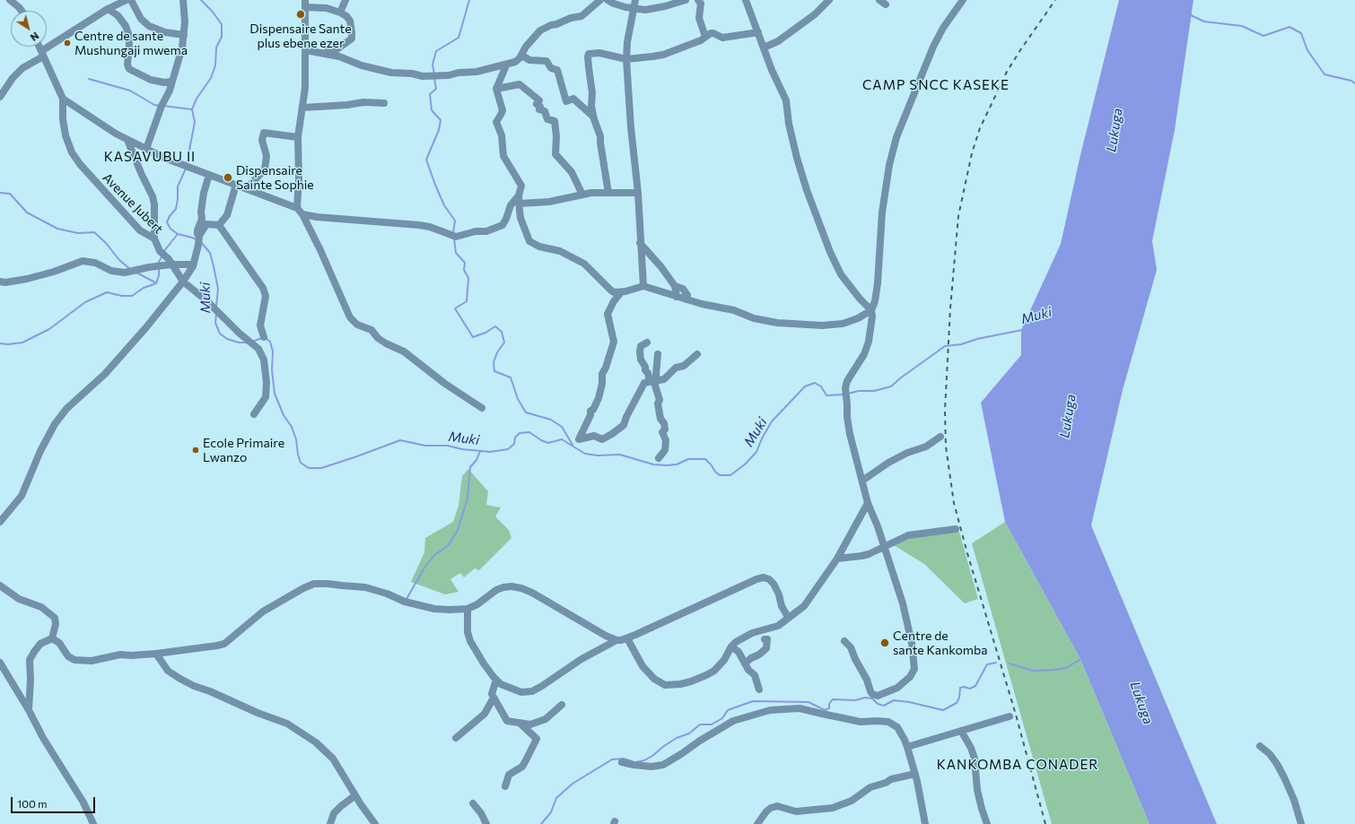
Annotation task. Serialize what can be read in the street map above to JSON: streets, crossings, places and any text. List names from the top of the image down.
{
  "streets": {
    "street": ["Avenue Jubert"]
  },
  "districts": ["CAMP SNCC KASEKE", "KASAVUBU II", "KANKOMBA CONADER"],
  "water": ["Lukuga", "Muki"],
  "places": [
    "Dispensaire Sante plus ebene ezer",
    "Centre de sante Mushungaji mwema",
    "Dispensaire Sainte Sophie",
    "Ecole Primaire Lwanzo",
    "Centre de sante Kankomba"
  ],
  "scale_bar": "100 m",
  "north": "bottom right"
}
